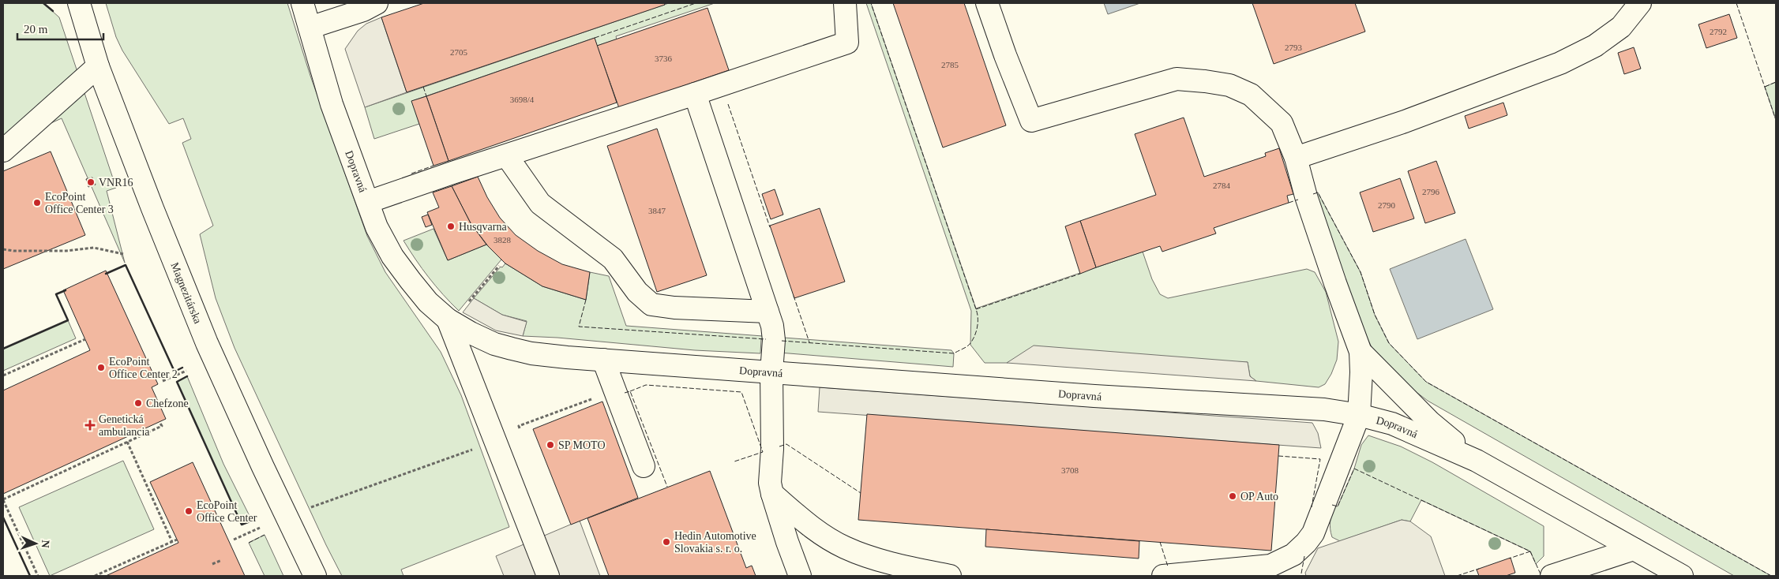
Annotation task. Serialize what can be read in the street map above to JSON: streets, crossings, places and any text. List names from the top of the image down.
{
  "streets": {
    "street": ["Dopravná", "Magnezitárska"]
  },
  "places": {
    "other": [
      "VNR16",
      "EcoPoint Office Center 3",
      "Husqvarna",
      "EcoPoint Office Center 2",
      "Chefzone",
      "SP MOTO",
      "OP Auto",
      "EcoPoint Office Center",
      "Hedin Automotive Slovakia s. r. o."
    ],
    "health": ["Genetická ambulancia"]
  },
  "house_numbers": [
    "2792",
    "2793",
    "2705",
    "3736",
    "2785",
    "3698/4",
    "2784",
    "2796",
    "2790",
    "3847",
    "3828",
    "3708"
  ],
  "scale_bar": "20 m",
  "north": "right"
}
